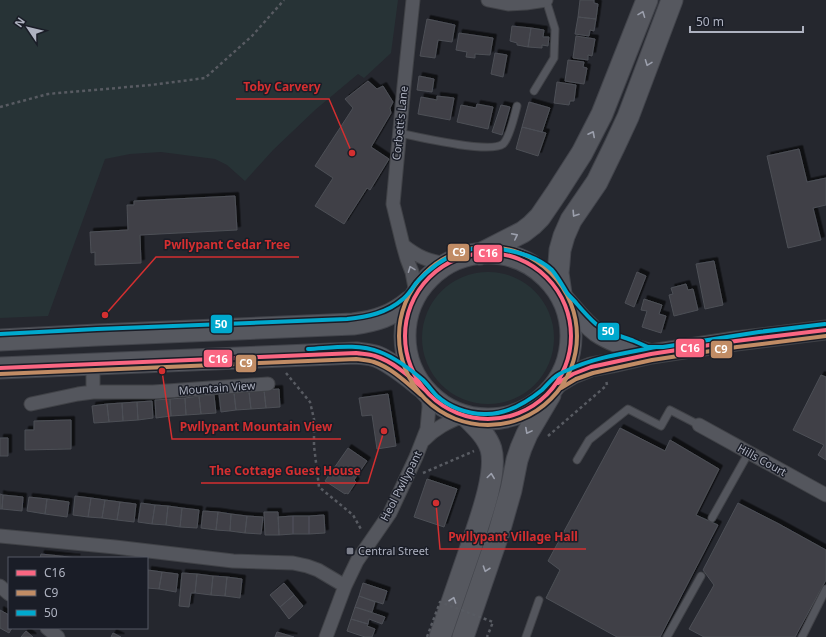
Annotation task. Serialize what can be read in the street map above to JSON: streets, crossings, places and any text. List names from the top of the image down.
{
  "streets": {
    "street": [
      "Corbett's Lane",
      "Mountain View",
      "Hills Court",
      "Heol Pwllypant"
    ]
  },
  "places": {
    "other": [
      "Toby Carvery",
      "Pwllypant Cedar Tree",
      "Pwllypant Mountain View",
      "The Cottage Guest House",
      "Pwllypant Village Hall"
    ],
    "transit": ["Central Street"]
  },
  "lines": ["transit line C9", "transit line 50", "transit line C16"],
  "legend": ["C16", "C9", "50"],
  "scale_bar": "50 m",
  "north": "top left"
}
